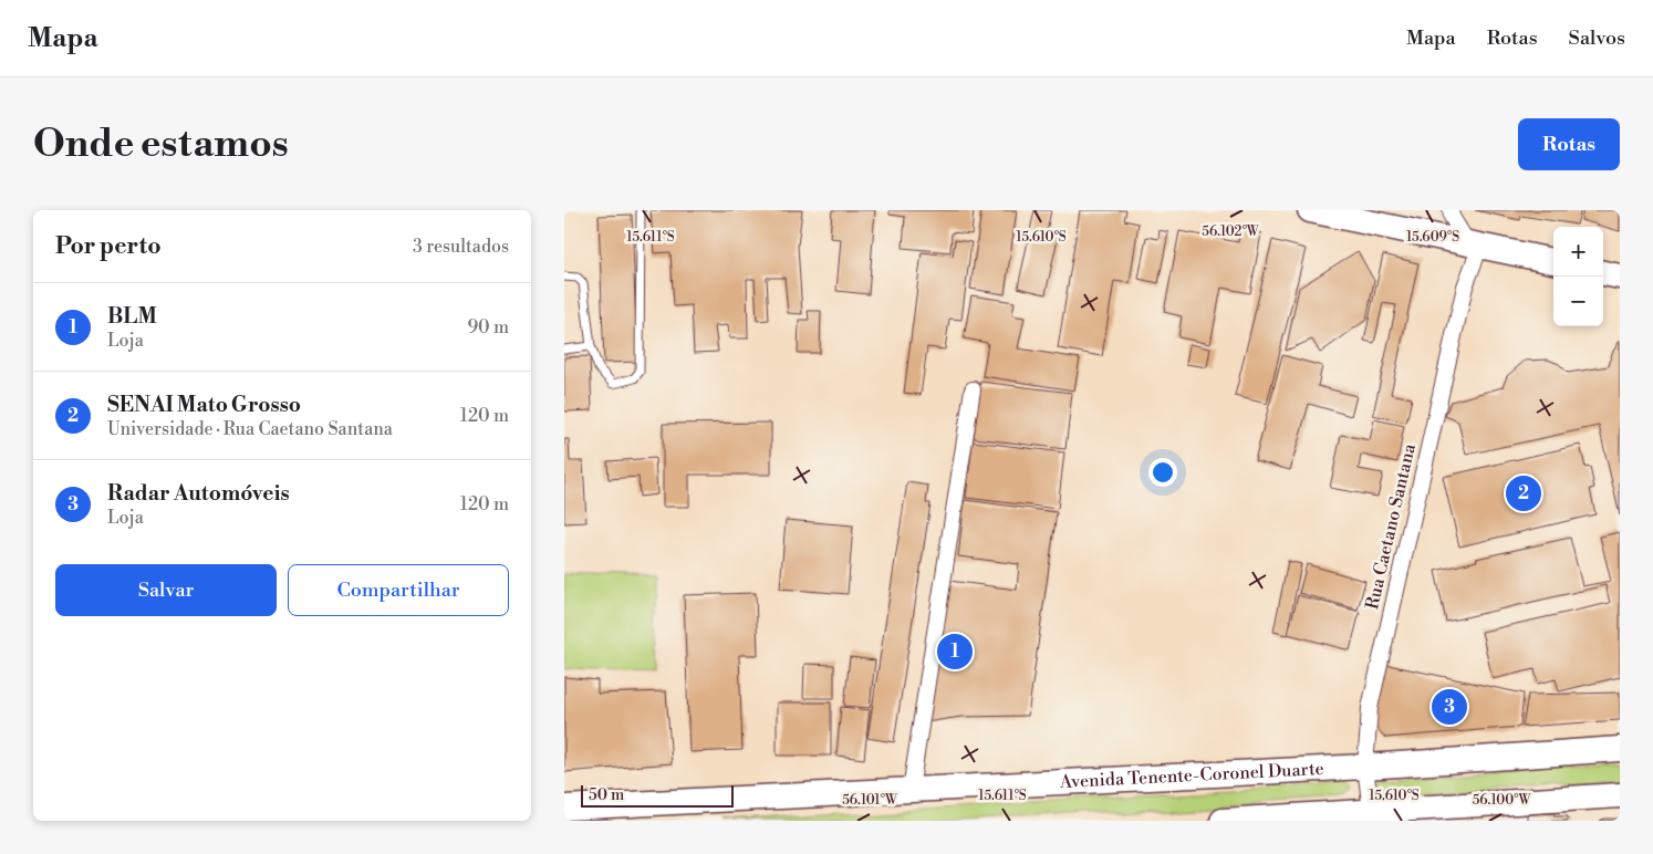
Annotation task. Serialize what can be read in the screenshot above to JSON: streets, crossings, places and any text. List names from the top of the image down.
{
  "streets": {
    "main road": ["Avenida Tenente-Coronel Duarte"],
    "street": ["Rua Caetano Santana"]
  },
  "crossings": [
    ["Rua Caetano Santana", "Avenida Tenente-Coronel Duarte"]
  ],
  "scale_bar": "50 m",
  "page": {
    "header": "Mapa",
    "nav": ["Mapa", "Rotas", "Salvos"],
    "buttons": [
      "Rotas",
      ["Salvar", "Compartilhar"]
    ],
    "title": "Onde estamos",
    "heading": ["Por perto", "3 resultados"],
    "map_buttons": ["+", "−"],
    "list": [
      {
        "mark": "1",
        "name": "BLM",
        "note": "Loja",
        "value": "90 m"
      },
      {
        "mark": "2",
        "name": "SENAI Mato Grosso",
        "note": "Universidade · Rua Caetano Santana",
        "value": "120 m"
      },
      {
        "mark": "3",
        "name": "Radar Automóveis",
        "note": "Loja",
        "value": "120 m"
      }
    ],
    "pins": ["2", "1", "3"],
    "scale": "50 m"
  },
  "coordinates": [
    "56.102°W",
    "15.610°S",
    "15.611°S",
    "15.609°S",
    "56.101°W",
    "56.100°W"
  ]
}
